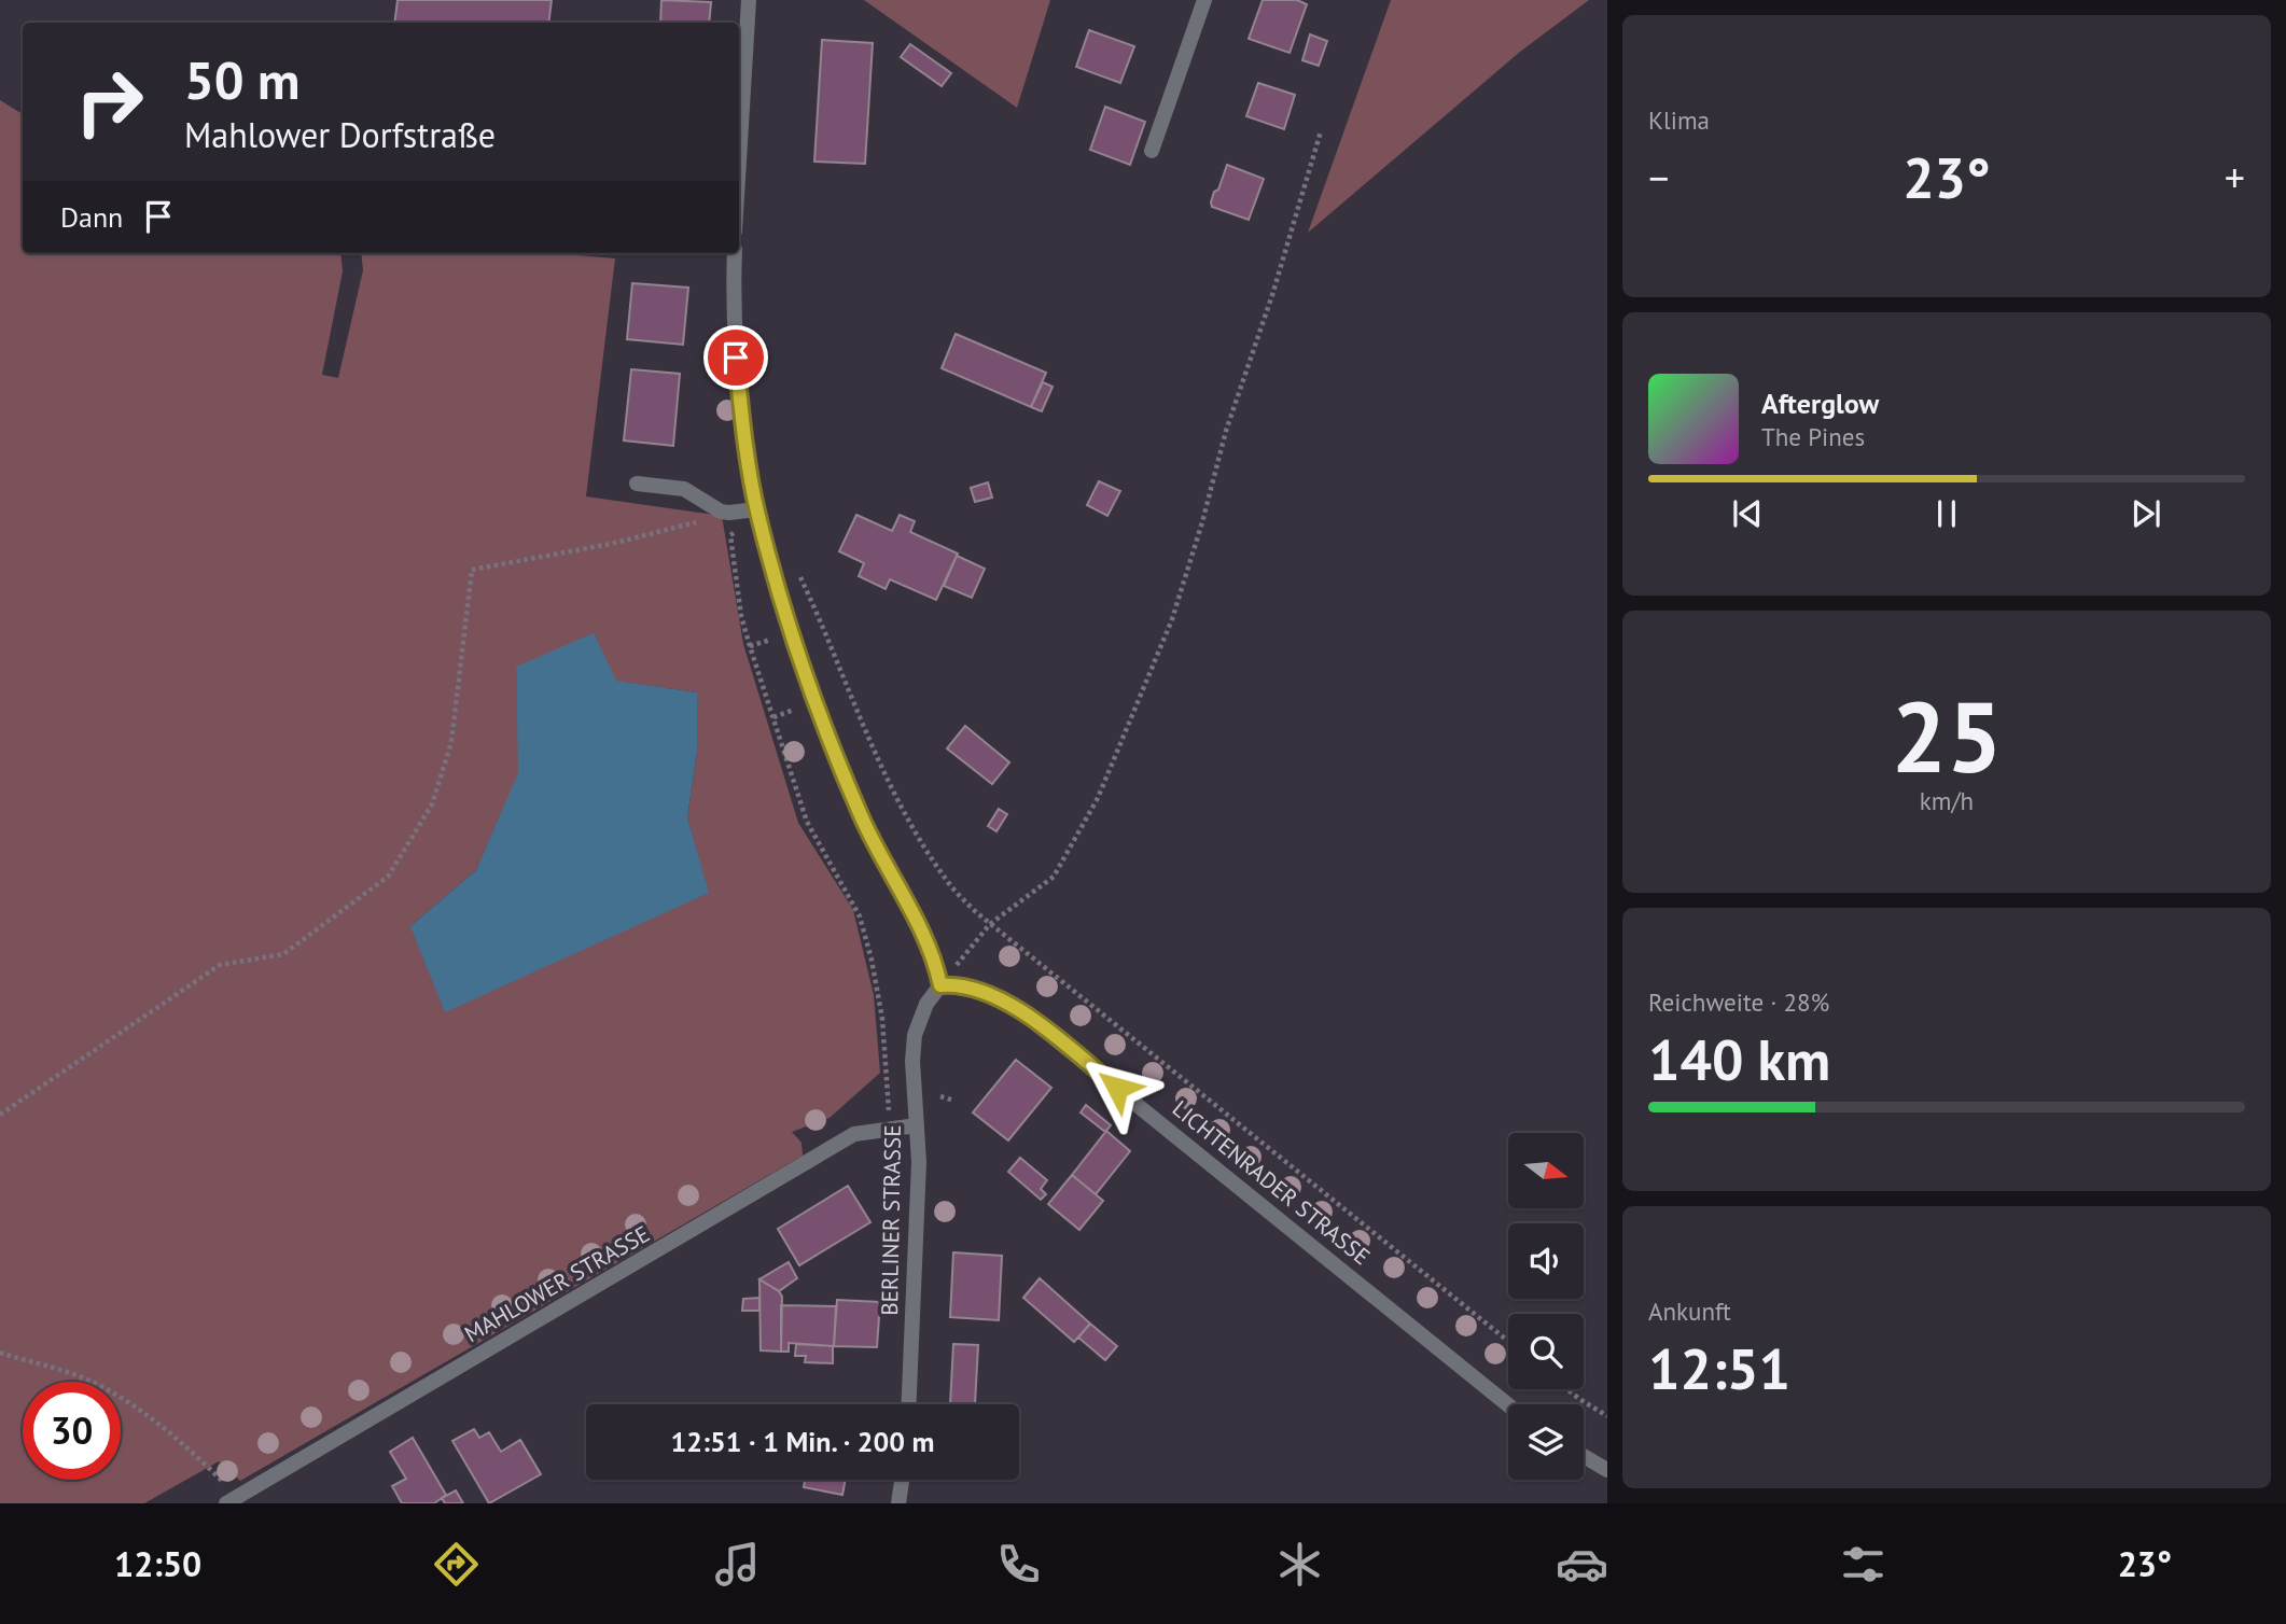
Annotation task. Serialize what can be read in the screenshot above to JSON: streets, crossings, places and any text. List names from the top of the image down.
{
  "streets": {
    "street": ["LICHTENRADER STRASSE", "BERLINER STRASSE", "MAHLOWER STRASSE"]
  },
  "crossings": [
    ["LICHTENRADER STRASSE", "BERLINER STRASSE"],
    ["BERLINER STRASSE", "MAHLOWER STRASSE"]
  ],
  "north": "right",
  "page": {
    "tile": [
      "Klima",
      ["25", "km/h"],
      ["Reichweite · 28%", "140 km"],
      ["Ankunft", "12:51"]
    ],
    "turn": ["50 m", "Mahlower Dorfstraße"],
    "heat": ["−", "23°", "+"],
    "then": "Dann",
    "song": ["Afterglow", "The Pines"],
    "limit": "30",
    "trip": "12:51 · 1 Min. · 200 m",
    "tabs": ["12:50", "23°"]
  }
}
